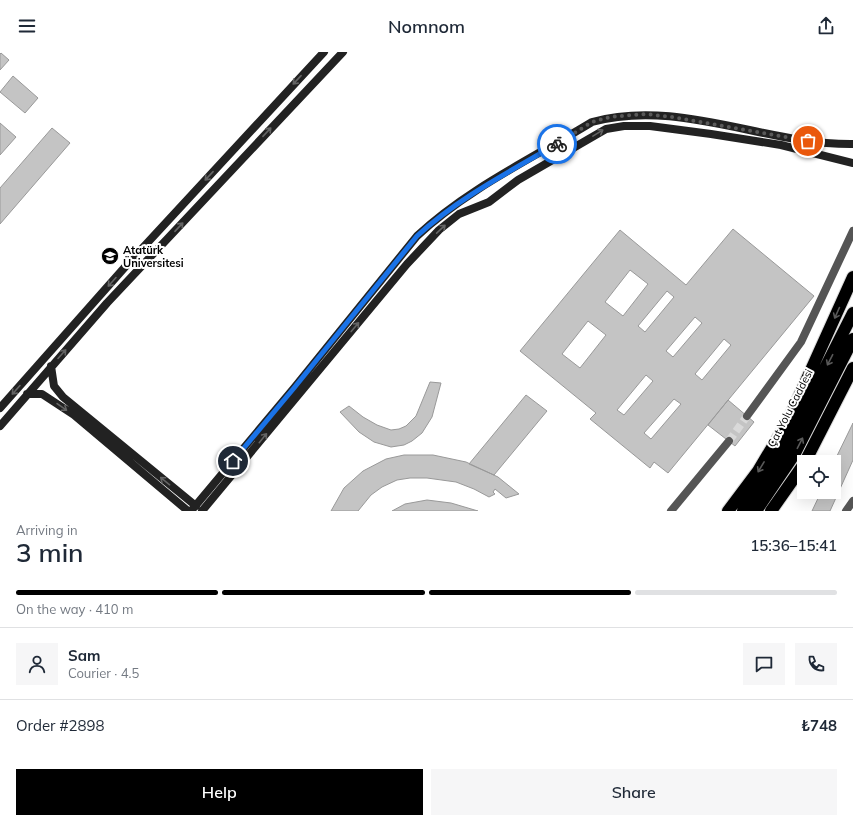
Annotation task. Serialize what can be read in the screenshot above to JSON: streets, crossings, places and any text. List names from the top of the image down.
{
  "streets": {
    "highway": ["Çat Yolu Caddesi"]
  },
  "places": {
    "school or university": ["Atatürk Üniversitesi"]
  },
  "page": {
    "header": "Nomnom",
    "heading": ["3 min", "Arriving in", "15:36–15:41"],
    "panel": [
      "Sam",
      "Courier · 4.5",
      "Order #2898",
      "₺748"
    ],
    "bar": "On the way · 410 m",
    "buttons": ["Help", "Share"]
  }
}
